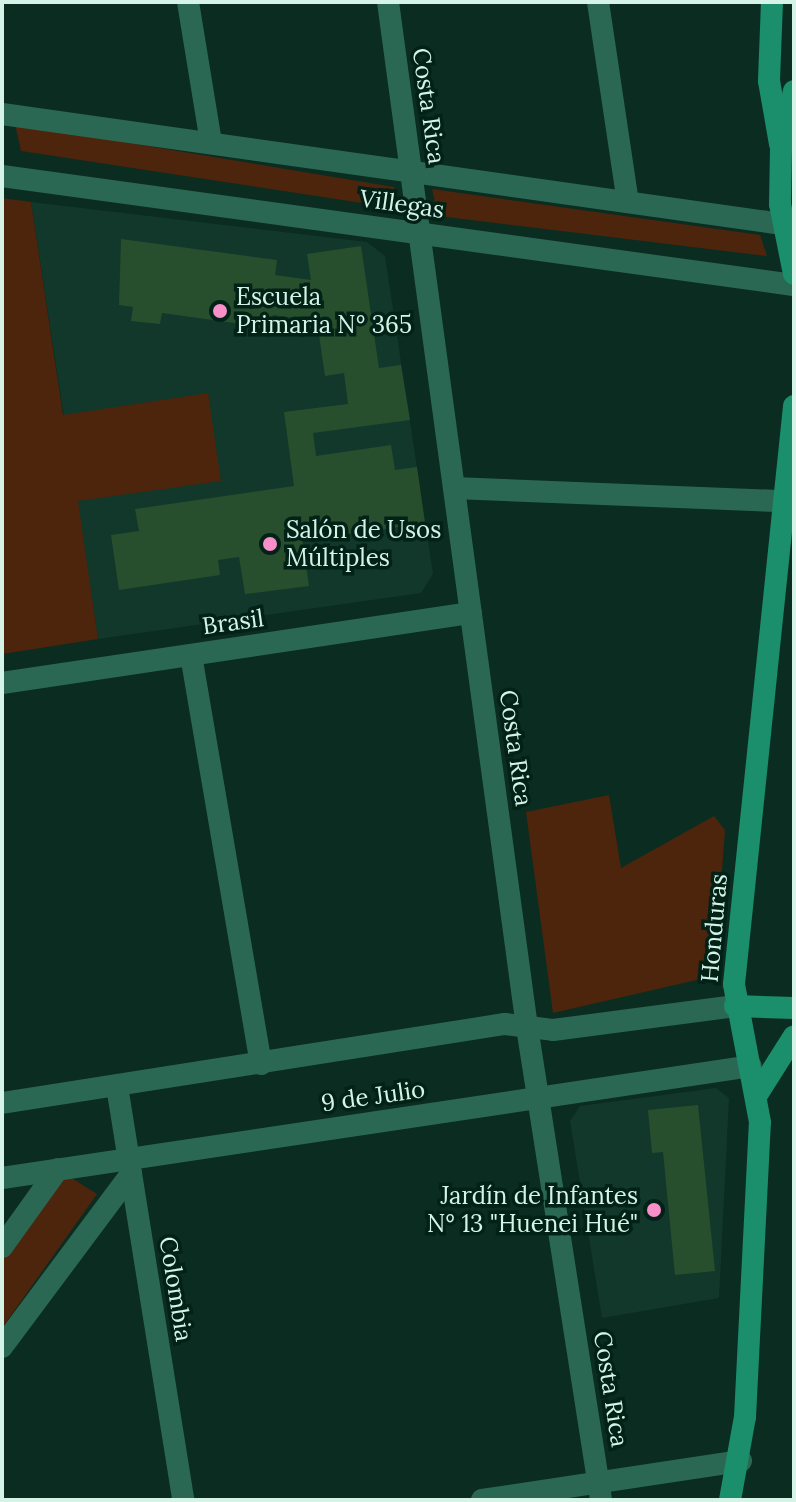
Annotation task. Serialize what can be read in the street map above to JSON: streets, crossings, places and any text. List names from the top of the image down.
{
  "streets": {
    "main road": ["Honduras"],
    "street": [
      "Costa Rica",
      "Villegas",
      "Brasil",
      "9 de Julio",
      "Colombia"
    ]
  },
  "crossings": [
    ["Costa Rica", "Villegas"],
    ["Costa Rica", "Brasil"],
    ["Costa Rica", "9 de Julio"],
    ["Honduras", "9 de Julio"],
    ["9 de Julio", "Colombia"]
  ],
  "places": ["Escuela Primaria N° 365", "Salón de Usos Múltiples", "Jardín de Infantes N° 13 \"Huenei Hué\""]
}
